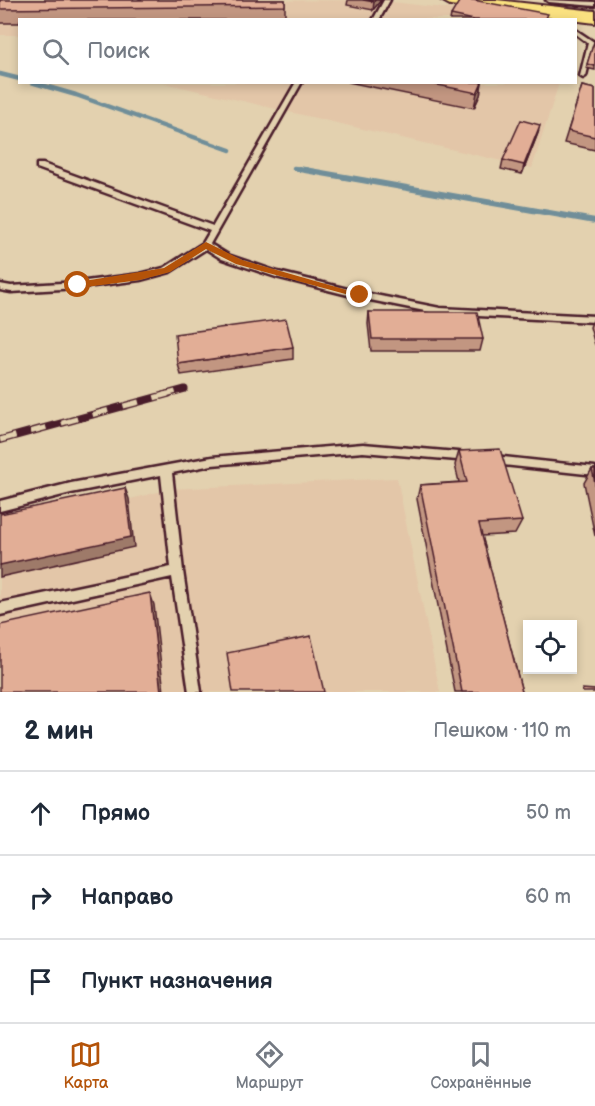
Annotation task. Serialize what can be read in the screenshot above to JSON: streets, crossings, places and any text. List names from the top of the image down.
{
  "page": {
    "search": "Поиск",
    "heading": ["2 мин", "Пешком · 110 m"],
    "list": [
      ["Прямо", "50 m"],
      ["Направо", "60 m"],
      "Пункт назначения"
    ],
    "nav": ["Карта", "Маршрут", "Сохранённые"]
  }
}
